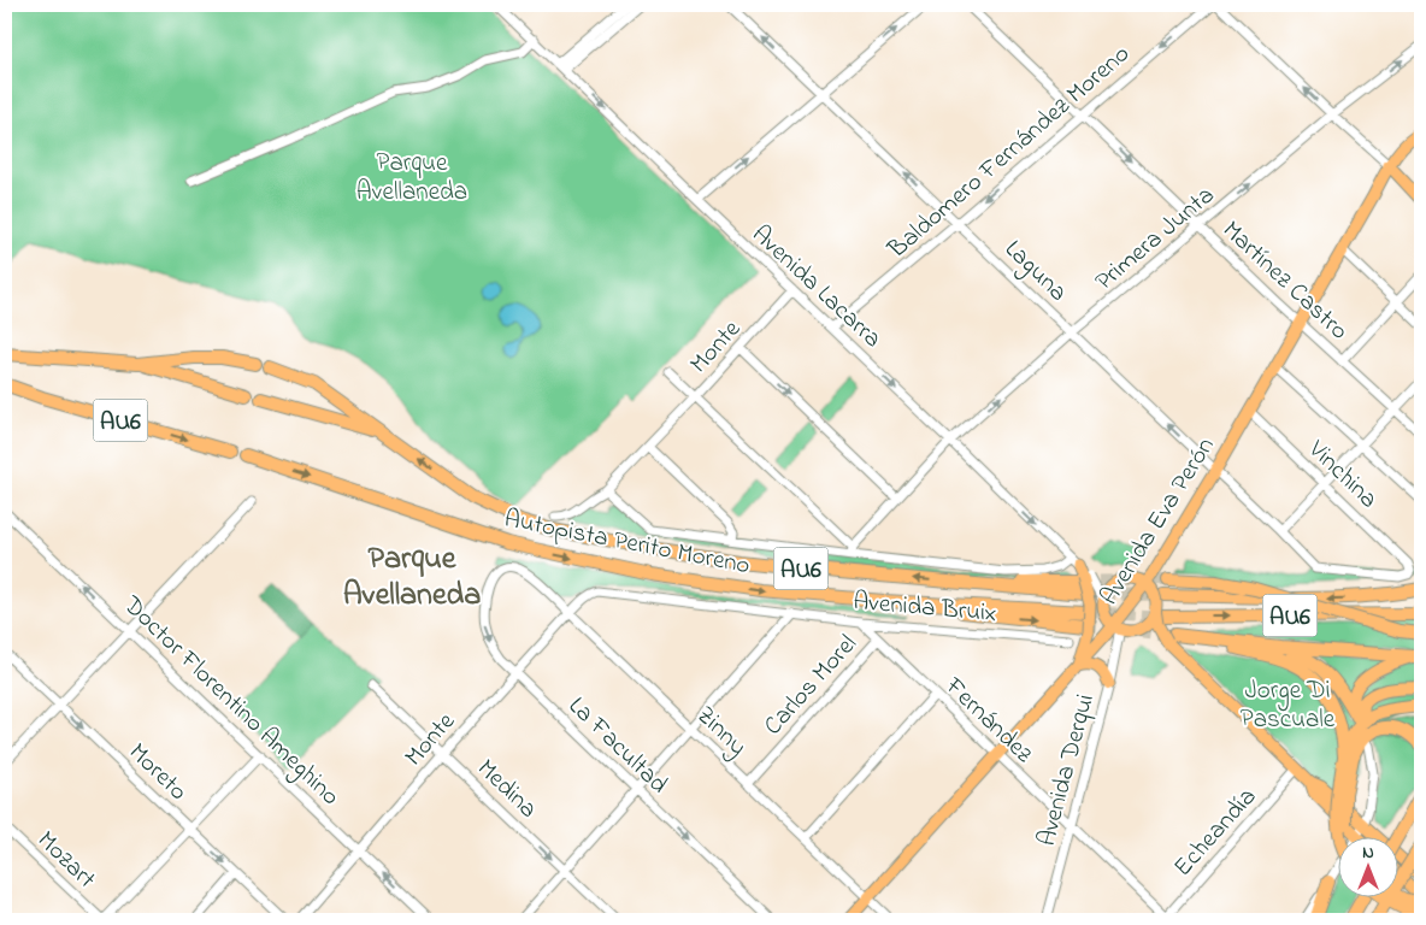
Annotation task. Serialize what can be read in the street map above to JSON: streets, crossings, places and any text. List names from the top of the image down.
{
  "streets": {
    "highway": ["AU6", "Autopista Perito Moreno"],
    "main road": ["Avenida Eva Perón"],
    "street": [
      "Baldomero Fernández Moreno",
      "Primera Junta",
      "Laguna",
      "Martínez Castro",
      "Avenida Lacarra",
      "Monte",
      "Vinchina",
      "Avenida Bruix",
      "Carlos Morel",
      "Doctor Florentino Ameghino",
      "Fernández",
      "Zinny",
      "La Facultad",
      "Avenida Derqui",
      "Moreto",
      "Medina",
      "Echeandía",
      "Mozart"
    ]
  },
  "crossings": [
    ["Baldomero Fernández Moreno", "Laguna"],
    ["Baldomero Fernández Moreno", "Martínez Castro"],
    ["Baldomero Fernández Moreno", "Avenida Lacarra"],
    ["Primera Junta", "Laguna"],
    ["Primera Junta", "Martínez Castro"],
    ["Primera Junta", "Avenida Lacarra"],
    ["Laguna", "Vinchina"],
    ["Laguna", "Avenida Eva Perón"],
    ["Martínez Castro", "Avenida Eva Perón"],
    ["Avenida Lacarra", "Monte"],
    ["Monte", "Avenida Bruix"],
    ["Monte", "Doctor Florentino Ameghino"],
    ["Monte", "Zinny"],
    ["Monte", "La Facultad"],
    ["Monte", "Medina"],
    ["Vinchina", "Avenida Eva Perón"],
    ["Avenida Eva Perón", "Fernández"],
    ["Avenida Eva Perón", "Zinny"],
    ["Avenida Eva Perón", "Avenida Derqui"],
    ["Avenida Bruix", "Fernández"],
    ["Carlos Morel", "Fernández"],
    ["Carlos Morel", "Zinny"],
    ["Fernández", "Avenida Derqui"],
    ["Fernández", "Echeandía"],
    ["Zinny", "La Facultad"]
  ],
  "one_way": [
    "Baldomero Fernández Moreno",
    "Primera Junta",
    "Laguna",
    "Avenida Lacarra",
    "Doctor Florentino Ameghino",
    "La Facultad",
    "Moreto",
    "Medina"
  ],
  "districts": ["Parque Avellaneda"],
  "parks": ["Parque Avellaneda", "Jorge Di Pascuale"],
  "north": "top"
}
